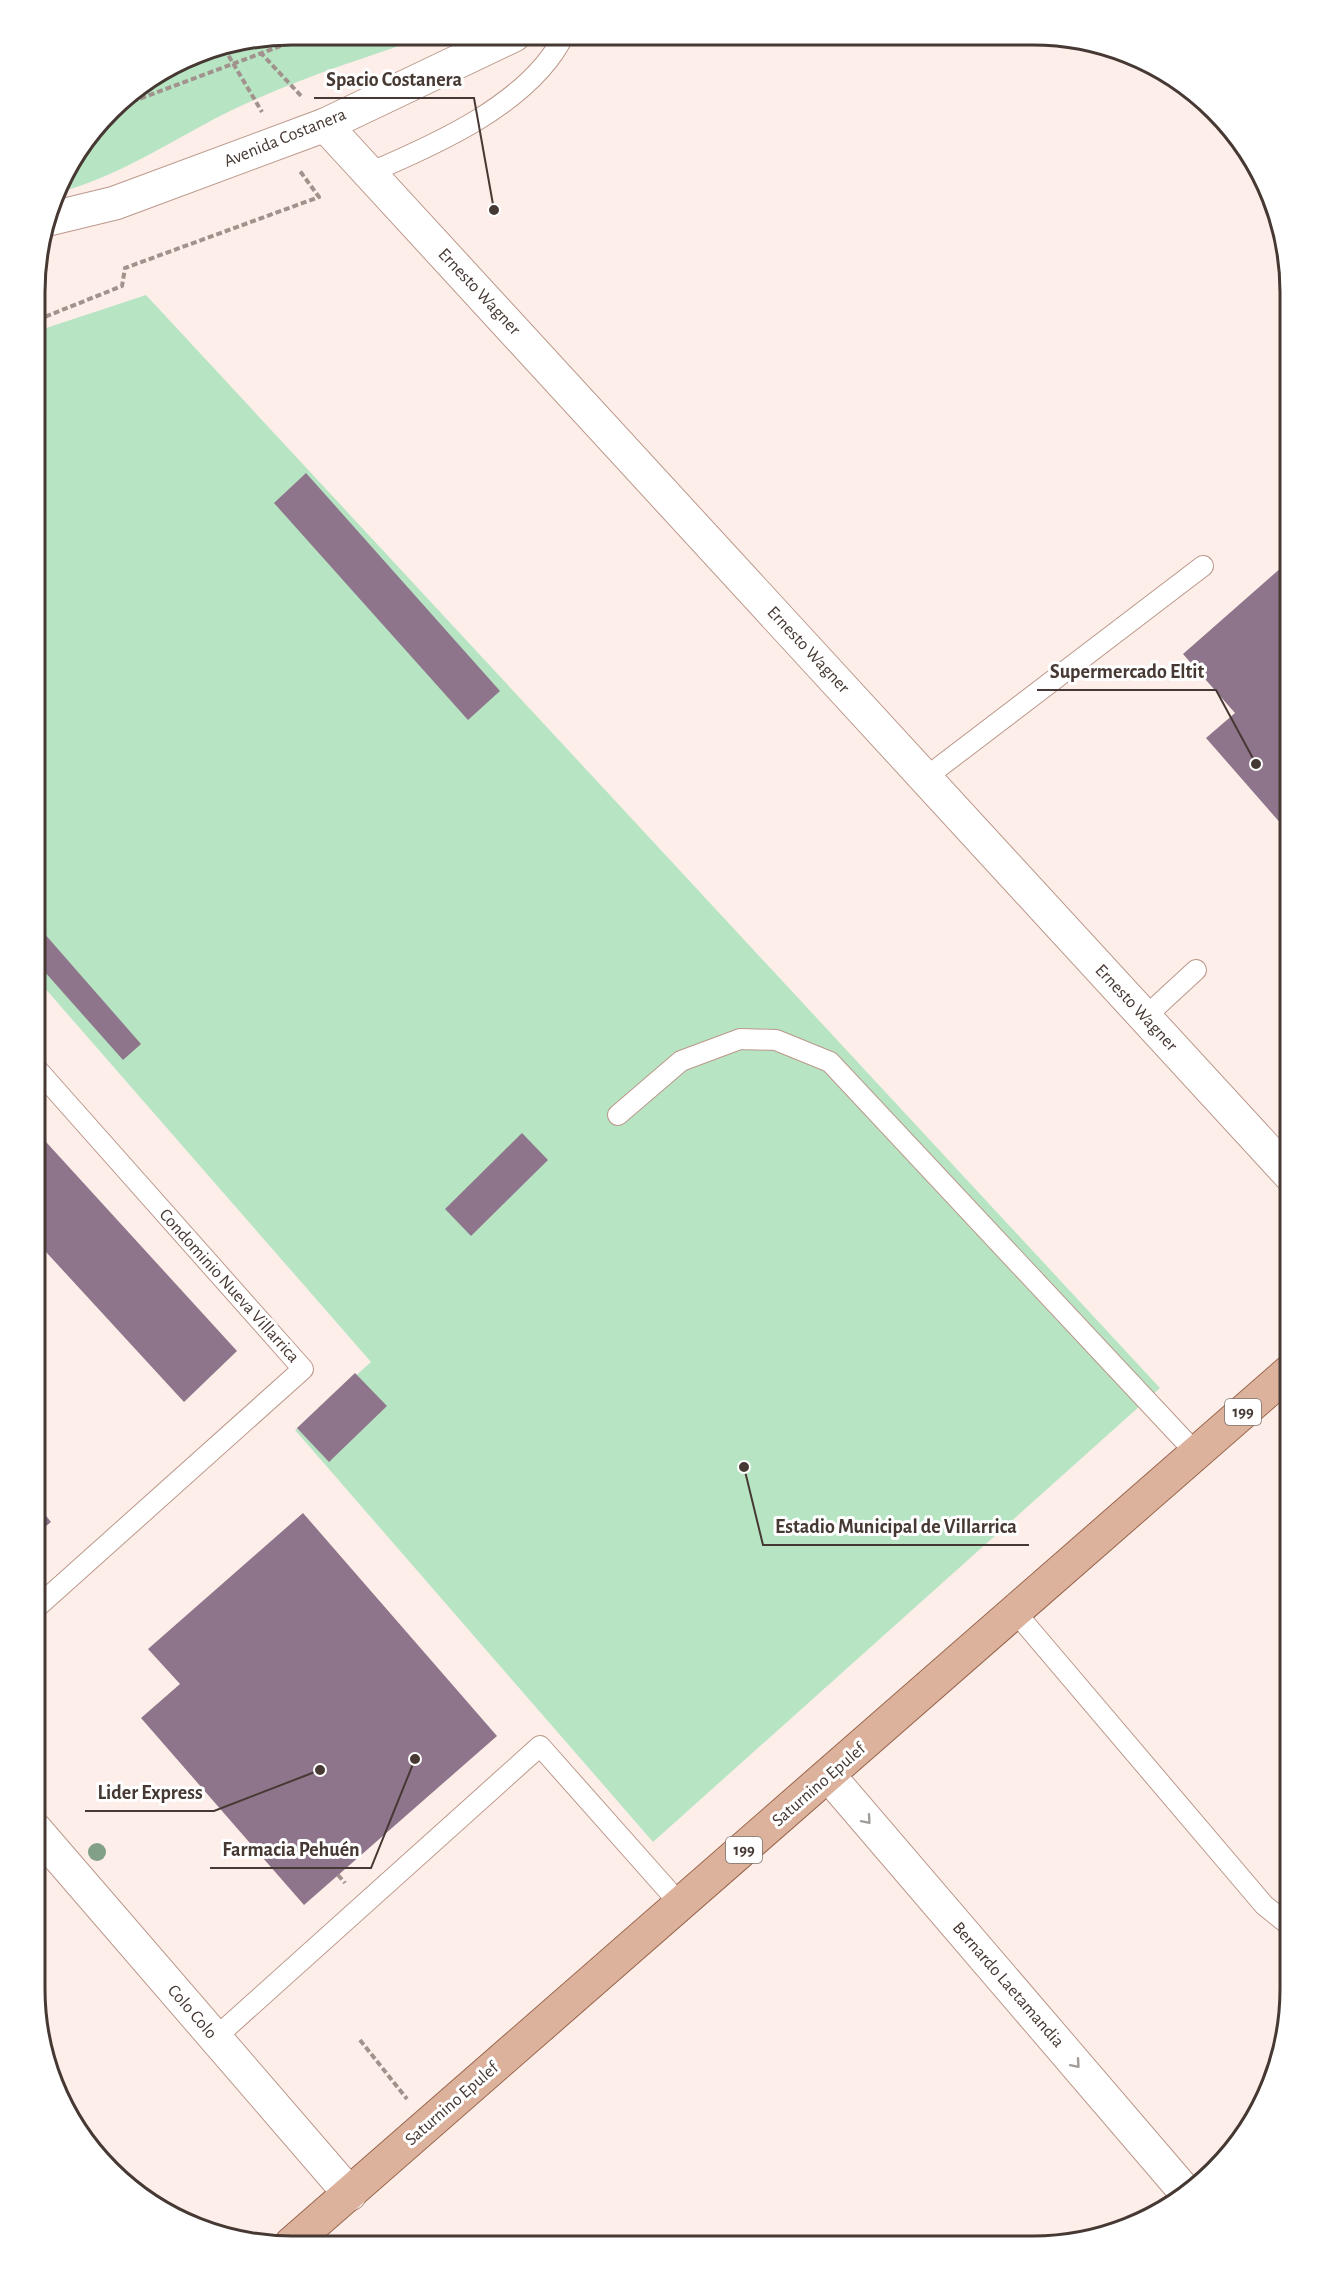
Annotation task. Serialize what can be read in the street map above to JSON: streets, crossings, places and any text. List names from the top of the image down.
{
  "streets": {
    "main road": ["199", "Saturnino Epulef"],
    "street": [
      "Avenida Costanera",
      "Ernesto Wagner",
      "Bernardo Laetamandia",
      "Colo Colo"
    ],
    "lane": ["Condominio Nueva Villarrica"]
  },
  "crossings": [
    ["Avenida Costanera", "Ernesto Wagner"],
    ["Saturnino Epulef", "Bernardo Laetamandia"],
    ["Saturnino Epulef", "Colo Colo"]
  ],
  "one_way": ["Bernardo Laetamandia"],
  "places": [
    "Spacio Costanera",
    "Supermercado Eltit",
    "Estadio Municipal de Villarrica",
    "Farmacia Pehuén",
    "Lider Express"
  ]
}
